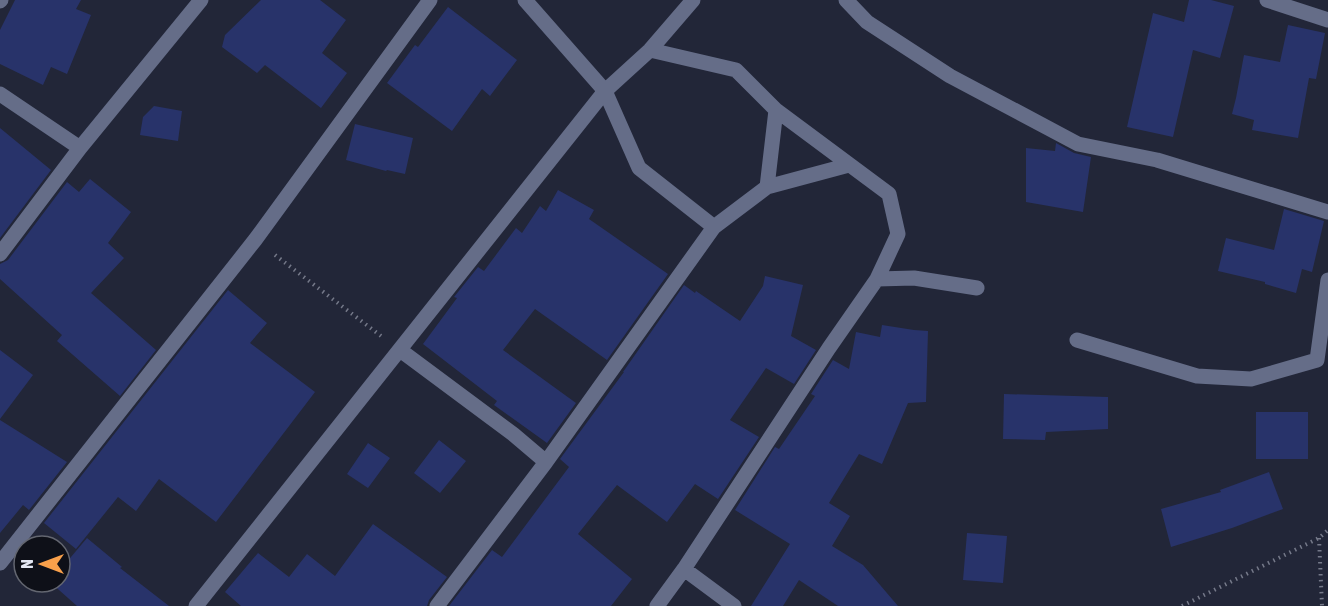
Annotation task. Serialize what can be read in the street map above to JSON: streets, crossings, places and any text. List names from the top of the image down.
{
  "north": "left"
}
